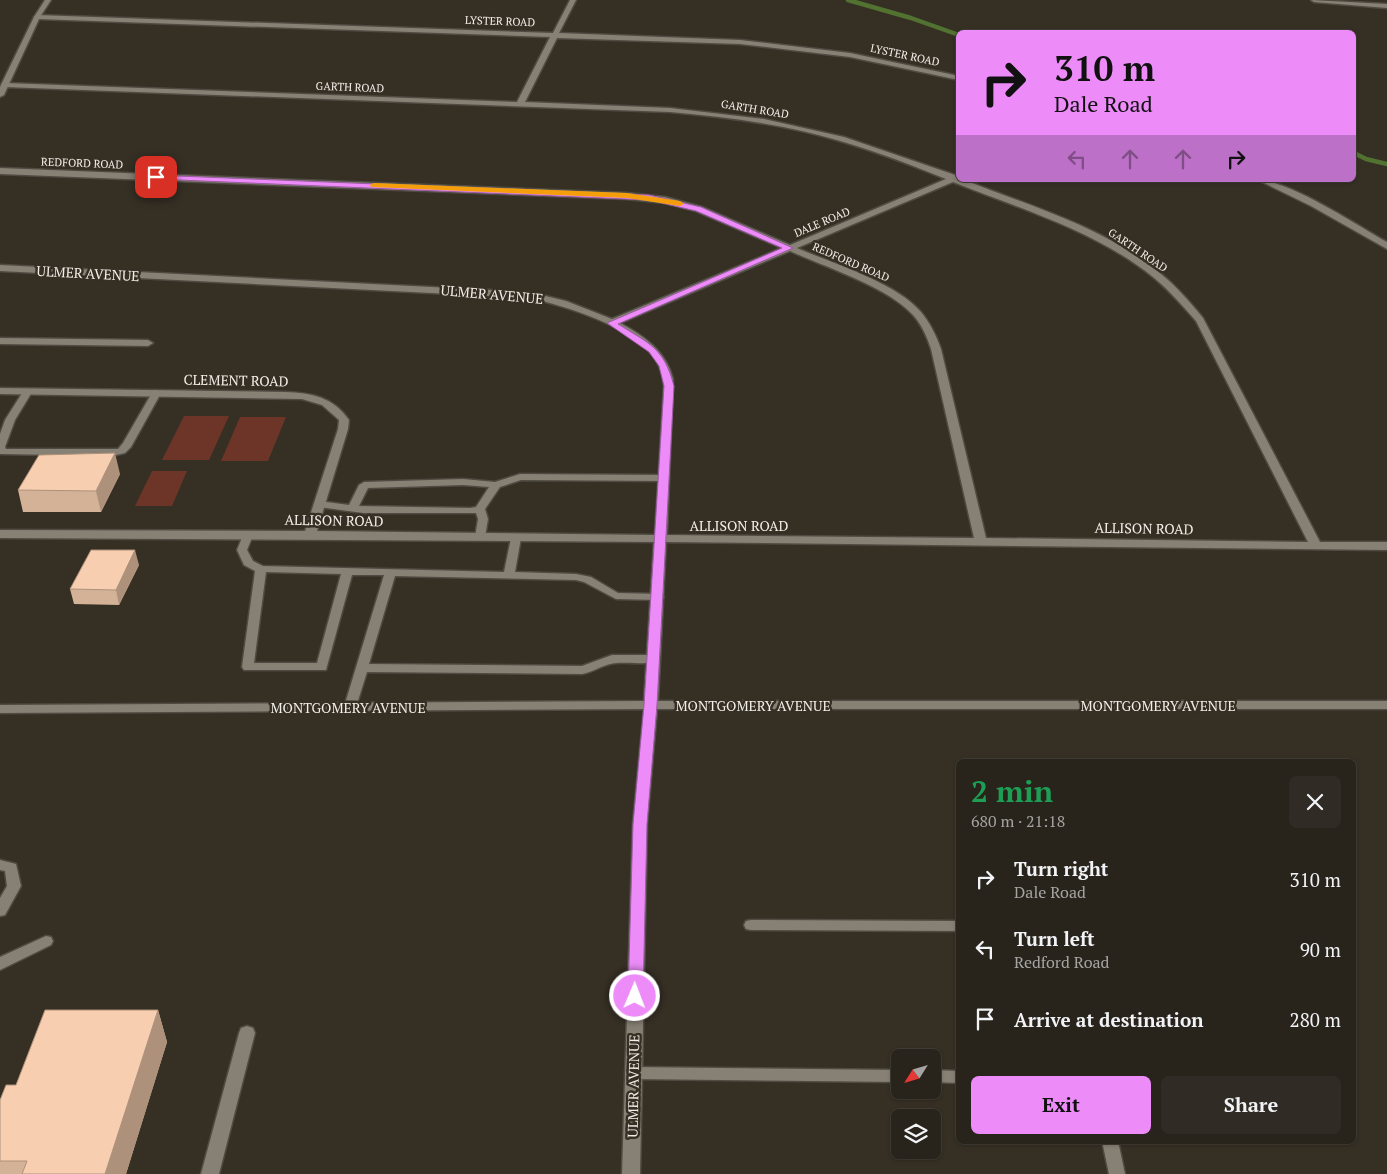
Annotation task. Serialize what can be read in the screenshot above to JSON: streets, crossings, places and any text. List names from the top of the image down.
{
  "streets": {
    "street": [
      "LYSTER ROAD",
      "GARTH ROAD",
      "REDFORD ROAD",
      "DALE ROAD",
      "ULMER AVENUE",
      "CLEMENT ROAD",
      "ALLISON ROAD",
      "MONTGOMERY AVENUE"
    ]
  },
  "crossings": [
    ["GARTH ROAD", "DALE ROAD"],
    ["GARTH ROAD", "ALLISON ROAD"],
    ["REDFORD ROAD", "DALE ROAD"],
    ["REDFORD ROAD", "ALLISON ROAD"],
    ["DALE ROAD", "ULMER AVENUE"],
    ["ULMER AVENUE", "ALLISON ROAD"],
    ["ULMER AVENUE", "MONTGOMERY AVENUE"],
    ["CLEMENT ROAD", "ALLISON ROAD"]
  ],
  "north": "bottom left",
  "page": {
    "turn": ["310 m", "Dale Road"],
    "heading": ["2 min", "680 m · 21:18"],
    "list": [
      {
        "name": "Turn right",
        "note": "Dale Road",
        "value": "310 m"
      },
      {
        "name": "Turn left",
        "note": "Redford Road",
        "value": "90 m"
      },
      {
        "name": "Arrive at destination",
        "value": "280 m"
      }
    ],
    "buttons": ["Exit", "Share"]
  }
}
